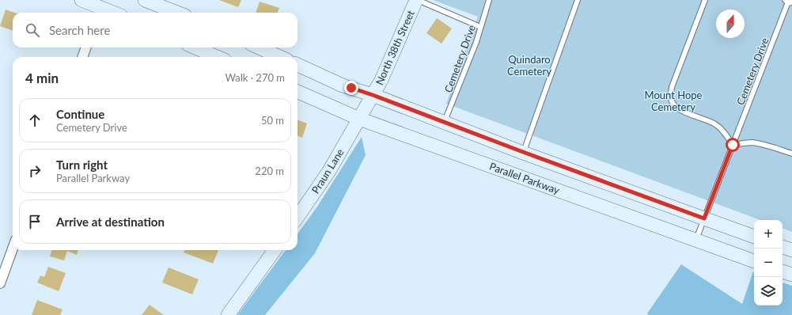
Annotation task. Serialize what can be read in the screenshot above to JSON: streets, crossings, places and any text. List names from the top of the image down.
{
  "streets": {
    "main road": ["North 38th Street", "Praun Lane", "Parallel Parkway"],
    "lane": ["Cemetery Drive"]
  },
  "crossings": [
    ["North 38th Street", "Praun Lane"],
    ["North 38th Street", "Parallel Parkway"],
    ["Cemetery Drive", "Parallel Parkway"],
    ["Praun Lane", "Parallel Parkway"]
  ],
  "parks": ["Quindaro Cemetery", "Mount Hope Cemetery"],
  "north": "top",
  "page": {
    "search": "Search here",
    "heading": ["4 min", "Walk · 270 m"],
    "list": [
      ["Continue", "Cemetery Drive", "50 m"],
      ["Turn right", "Parallel Parkway", "220 m"],
      "Arrive at destination"
    ],
    "map_buttons": ["+", "−"]
  }
}
